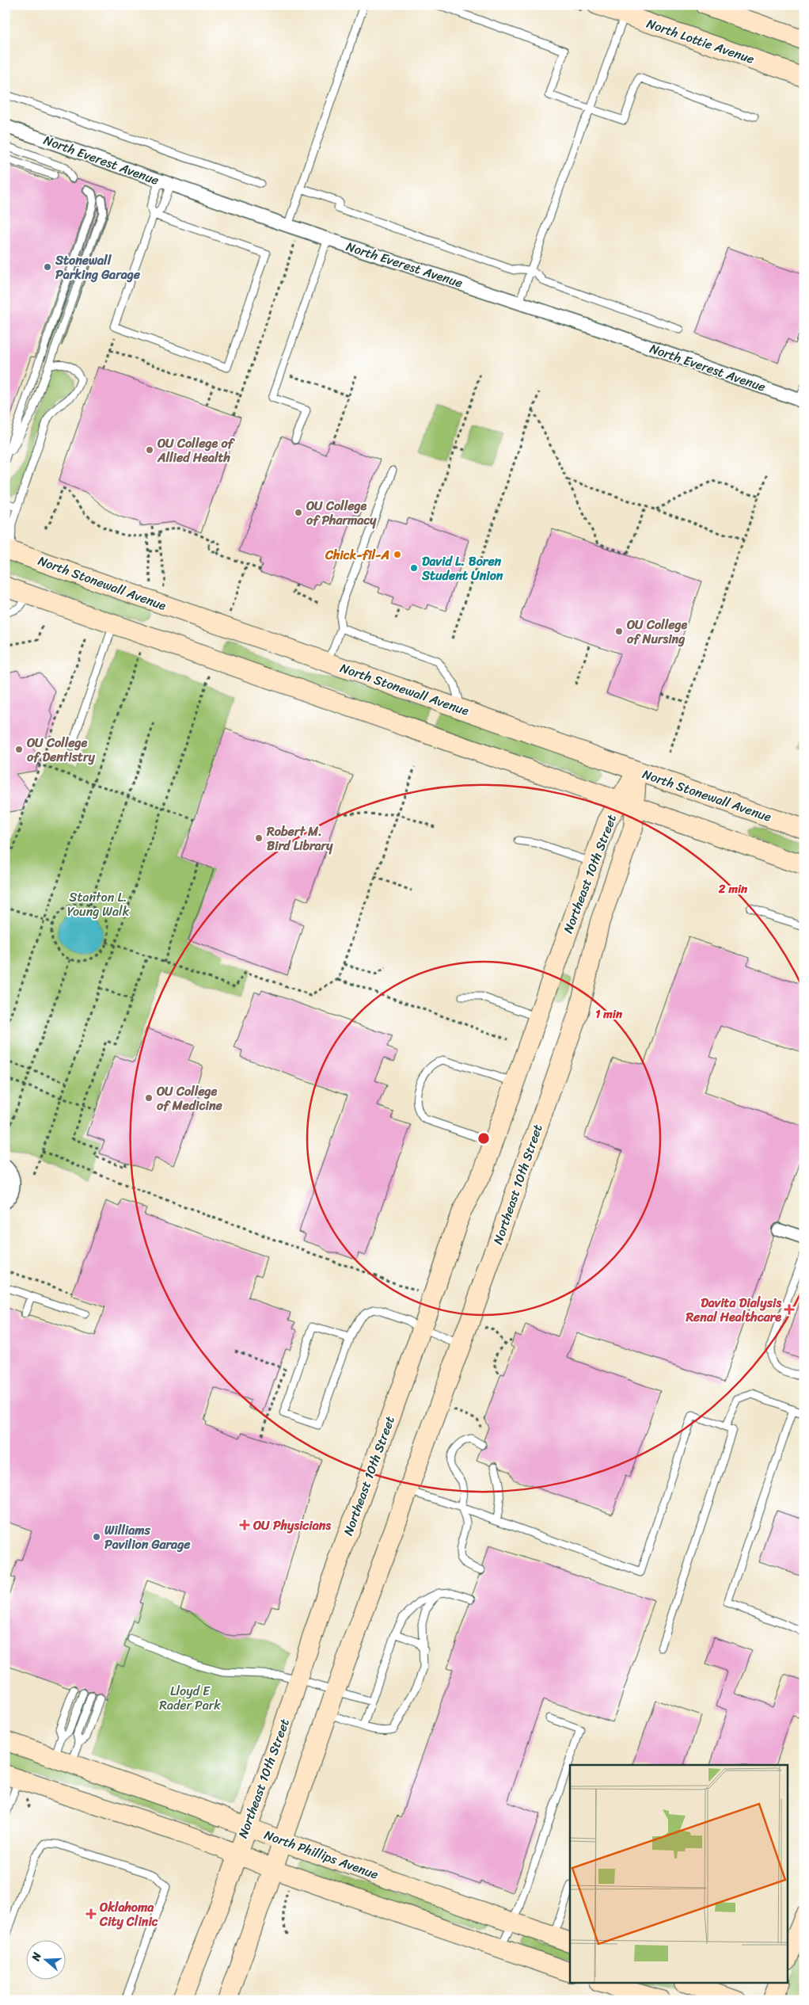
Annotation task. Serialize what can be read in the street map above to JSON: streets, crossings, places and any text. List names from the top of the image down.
{
  "streets": {
    "main road": [
      "North Lottie Avenue",
      "North Stonewall Avenue",
      "Northeast 10th Street",
      "North Phillips Avenue"
    ],
    "street": ["North Everest Avenue"]
  },
  "crossings": [
    ["North Stonewall Avenue", "Northeast 10th Street"],
    ["Northeast 10th Street", "North Phillips Avenue"]
  ],
  "parks": ["Stanton L. Young Walk", "Lloyd E Rader Park"],
  "places": {
    "other": [
      "Stonewall Parking Garage",
      "OU College of Allied Health",
      "OU College of Pharmacy",
      "Chick-fil-A",
      "David L. Boren Student Union",
      "OU College of Nursing",
      "OU College of Dentistry",
      "Robert M. Bird Library",
      "OU College of Medicine",
      "Williams Pavilion Garage"
    ],
    "health": ["Davita Dialysis Renal Healthcare", "OU Physicians", "Oklahoma City Clinic"]
  },
  "north": "left",
  "rings": ["2 min", "1 min"]
}
